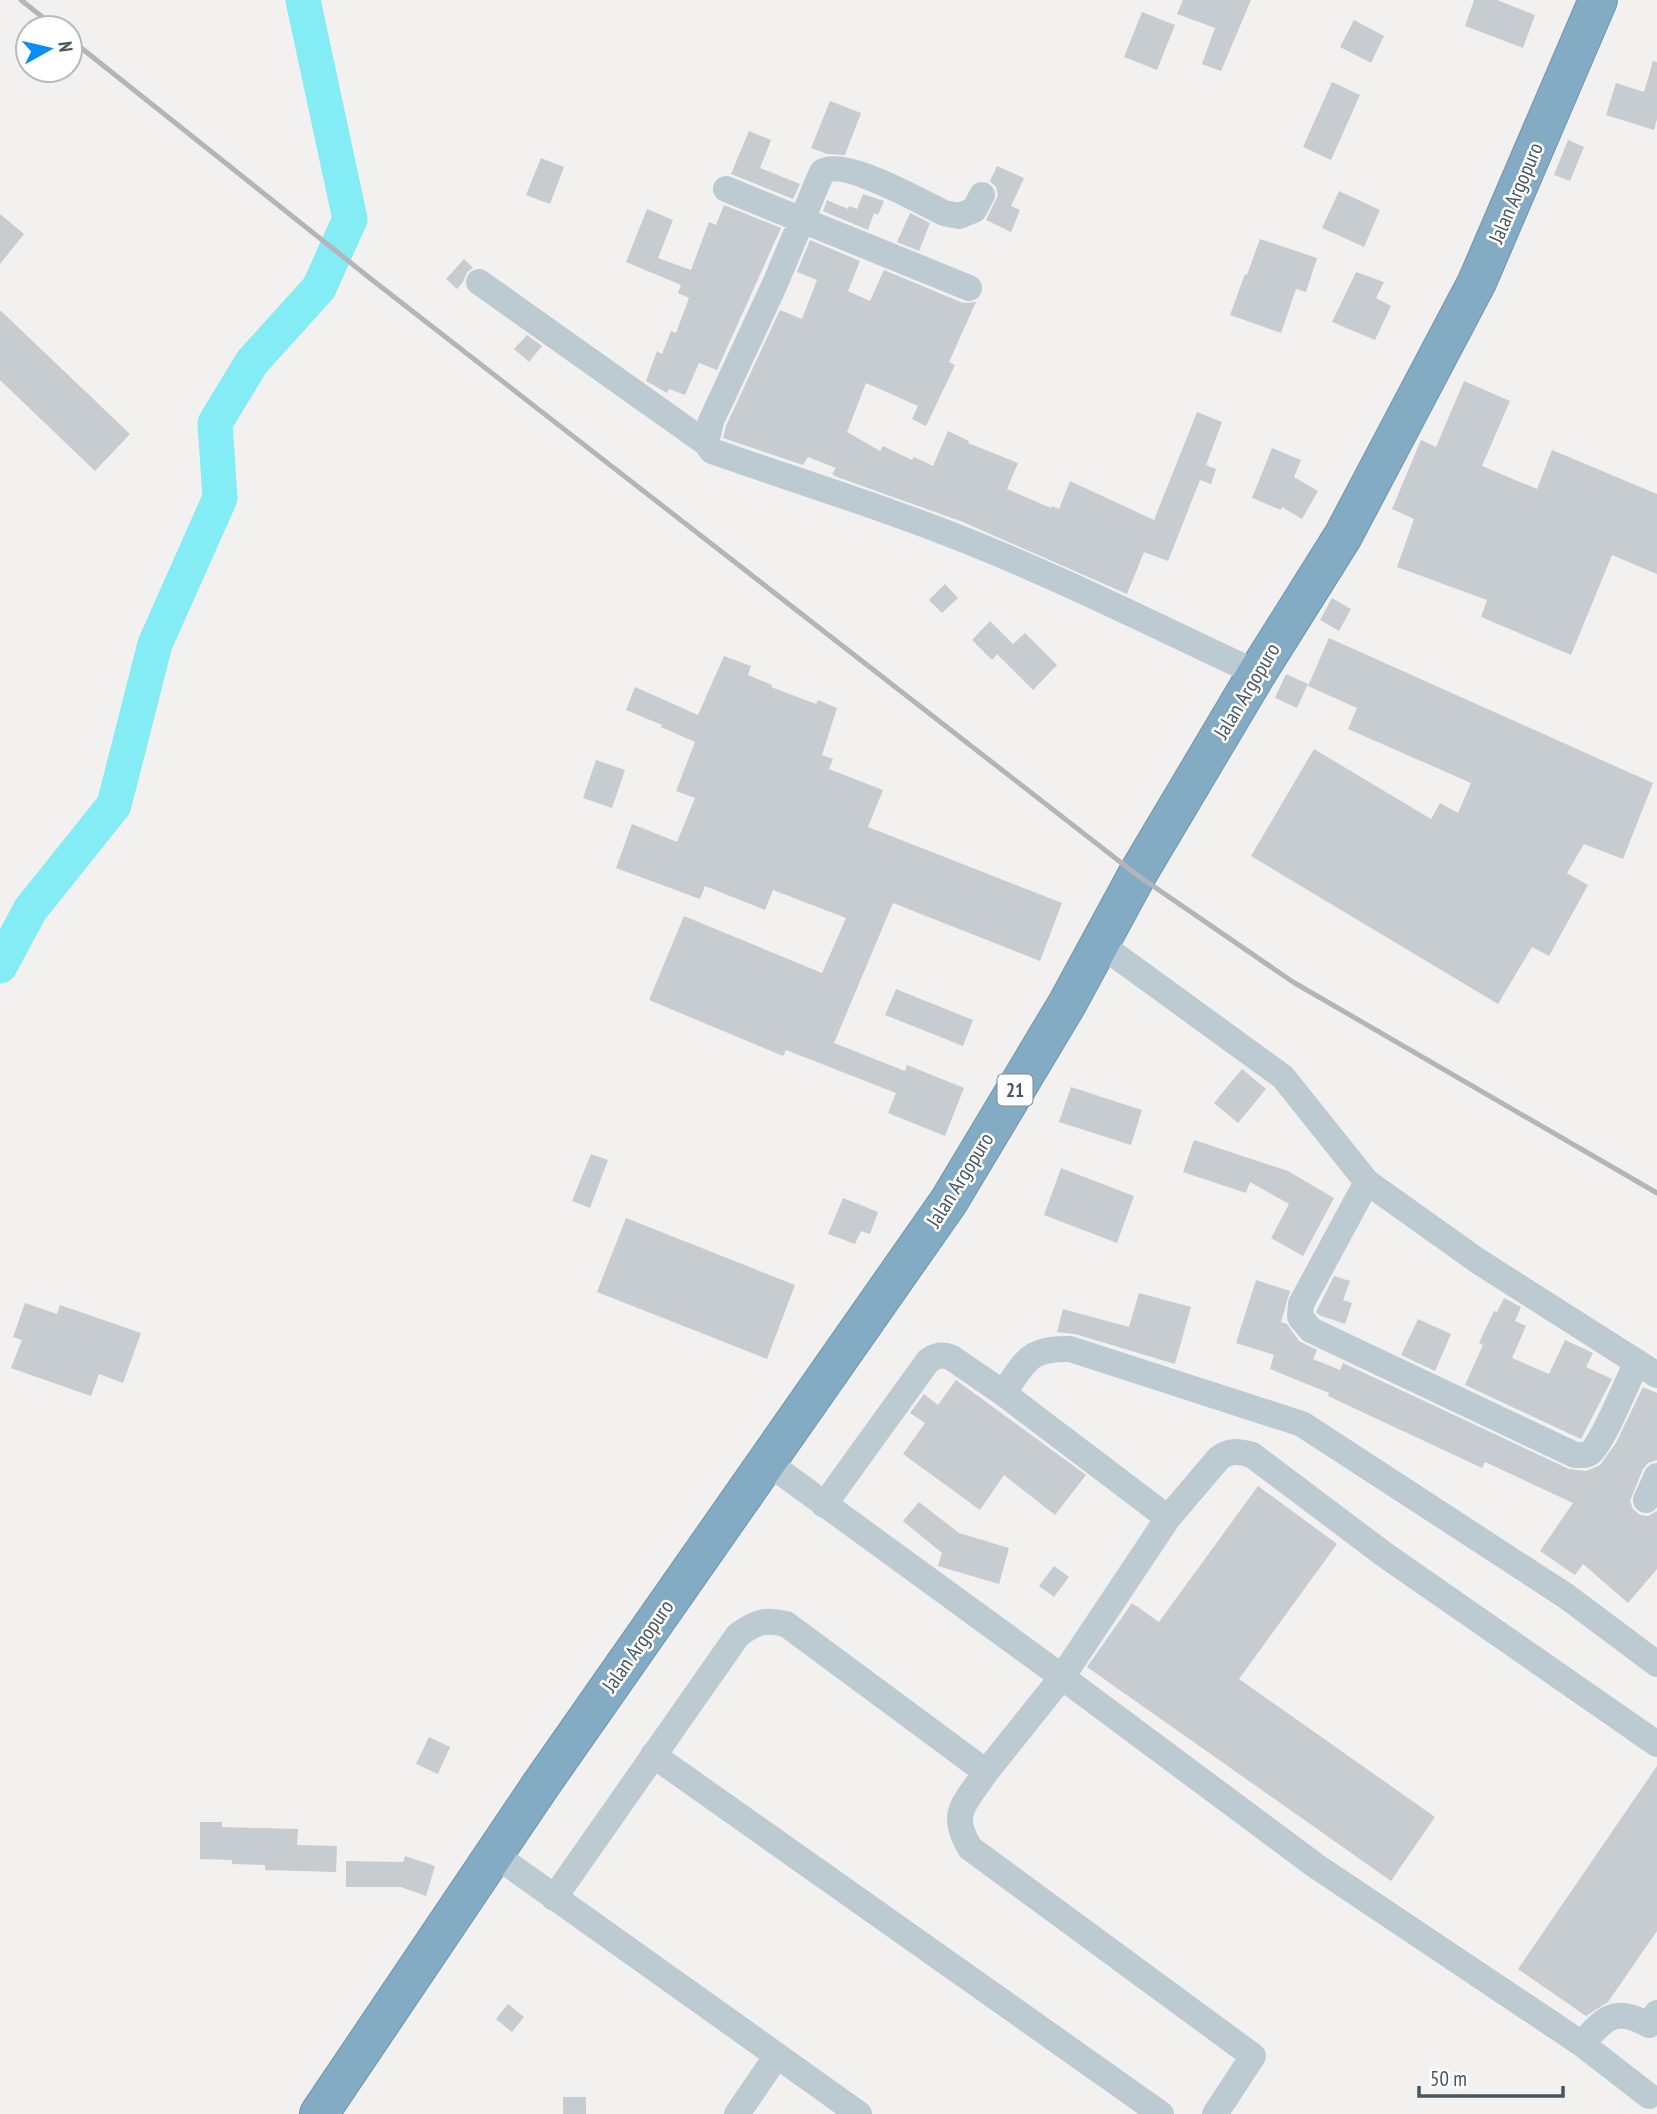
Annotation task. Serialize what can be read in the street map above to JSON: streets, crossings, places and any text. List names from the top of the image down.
{
  "streets": {
    "highway": ["Jalan Argopuro", "21"]
  },
  "scale_bar": "50 m",
  "north": "right"
}
